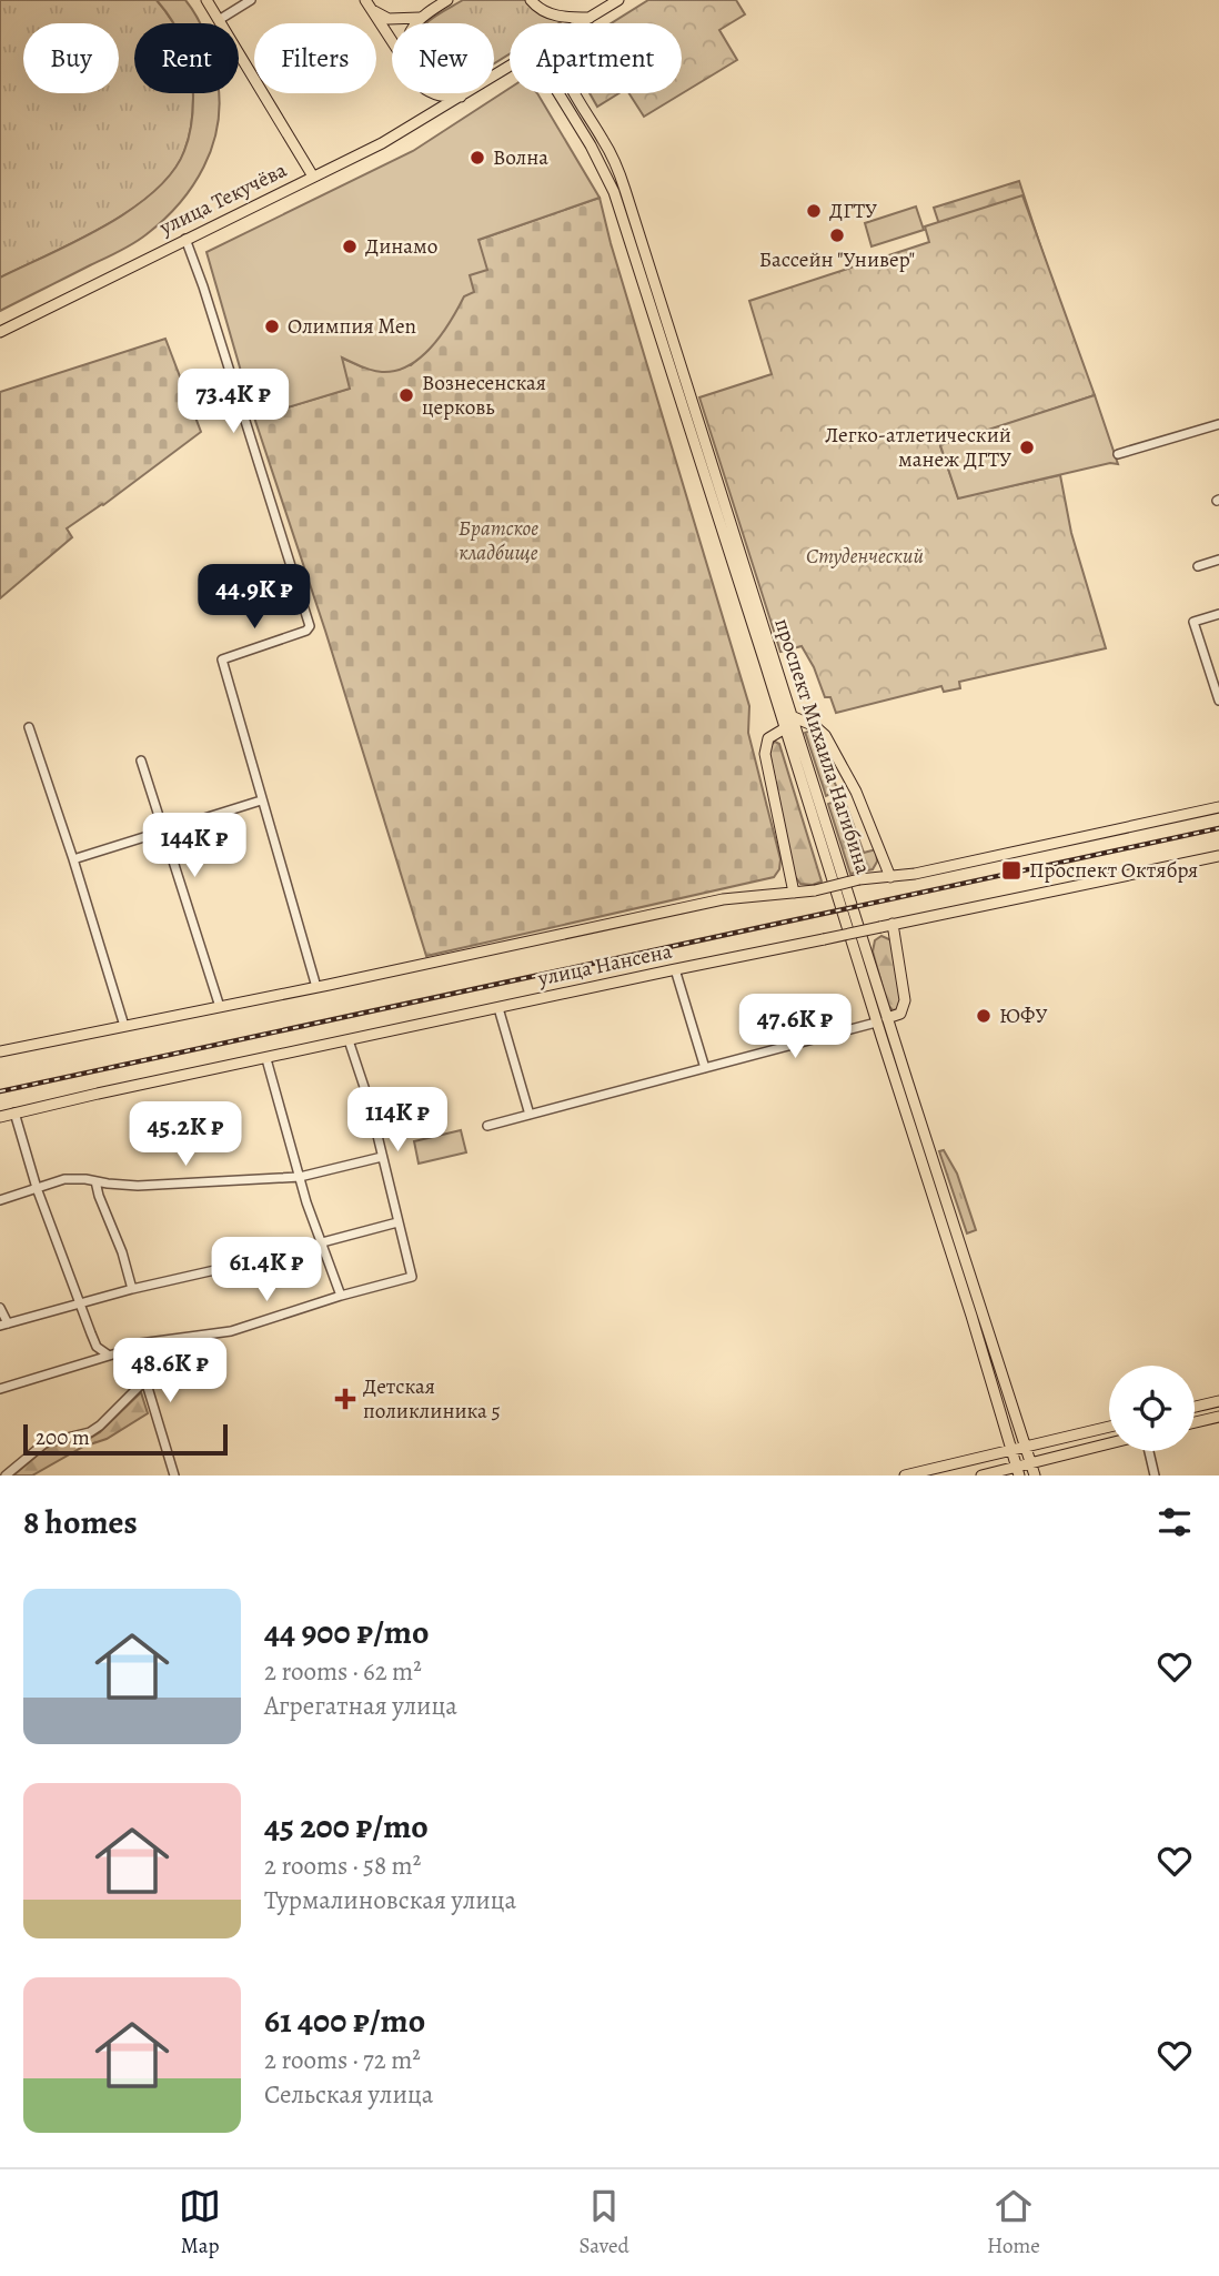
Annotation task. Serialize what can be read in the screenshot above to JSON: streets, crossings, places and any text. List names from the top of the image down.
{
  "streets": {
    "main road": ["улица Текучёва", "проспект Михаила Нагибина", "улица Нансена"]
  },
  "parks": ["Братское кладбище", "Студенческий"],
  "places": {
    "other": [
      "Волна",
      "ДГТУ",
      "Бассейн \"Универ\"",
      "Динамо",
      "Олимпия Men",
      "Вознесенская церковь",
      "Легко-атлетический манеж ДГТУ",
      "ЮФУ"
    ],
    "transit": ["Проспект Октября"],
    "health": ["Детская поликлиника 5"]
  },
  "scale_bar": "200 m",
  "page": {
    "chip": [
      "Buy",
      "Rent",
      "Filters",
      "New",
      "Apartment"
    ],
    "price": [
      "73.4K ₽",
      "44.9K ₽",
      "144K ₽",
      "47.6K ₽",
      "114K ₽",
      "45.2K ₽",
      "61.4K ₽",
      "48.6K ₽"
    ],
    "scale": "200 m",
    "heading": "8 homes",
    "list": [
      {
        "name": "44 900 ₽/mo",
        "note": "2 rooms · 62 m² · Агрегатная улица"
      },
      {
        "name": "45 200 ₽/mo",
        "note": "2 rooms · 58 m² · Турмалиновская улица"
      },
      {
        "name": "61 400 ₽/mo",
        "note": "2 rooms · 72 m² · Сельская улица"
      }
    ],
    "tabs": ["Map", "Saved", "Home"]
  }
}
